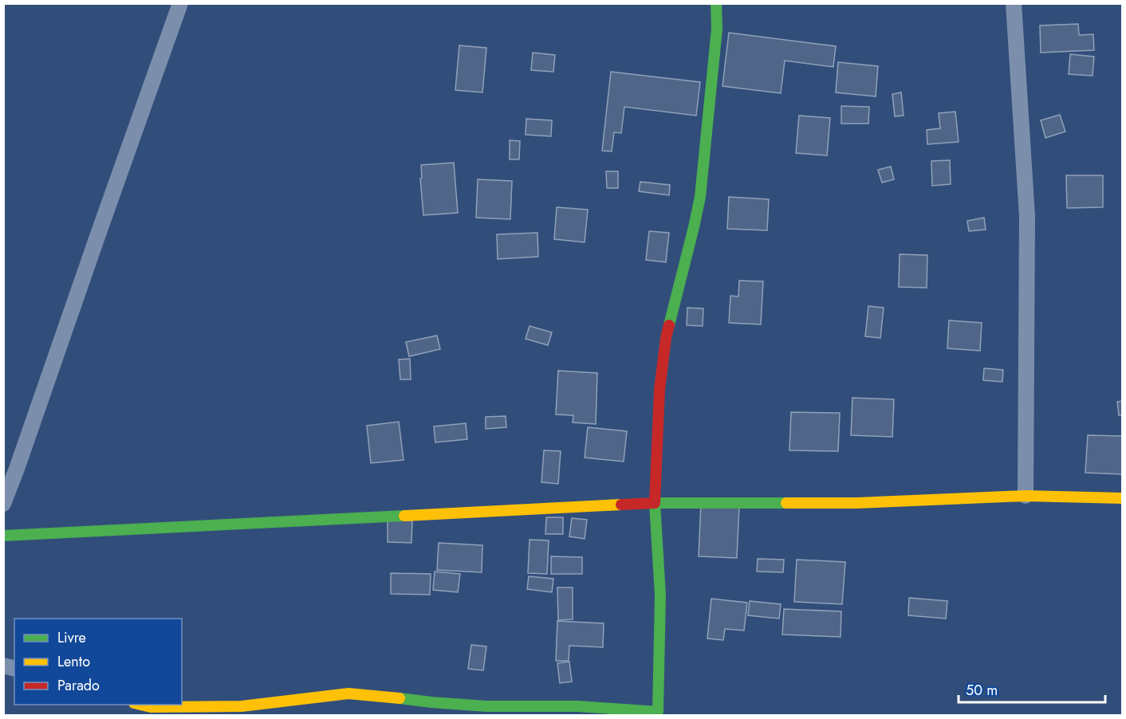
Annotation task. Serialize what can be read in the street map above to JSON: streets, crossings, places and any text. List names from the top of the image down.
{
  "legend": ["Livre", "Lento", "Parado"],
  "scale_bar": "50 m"
}
